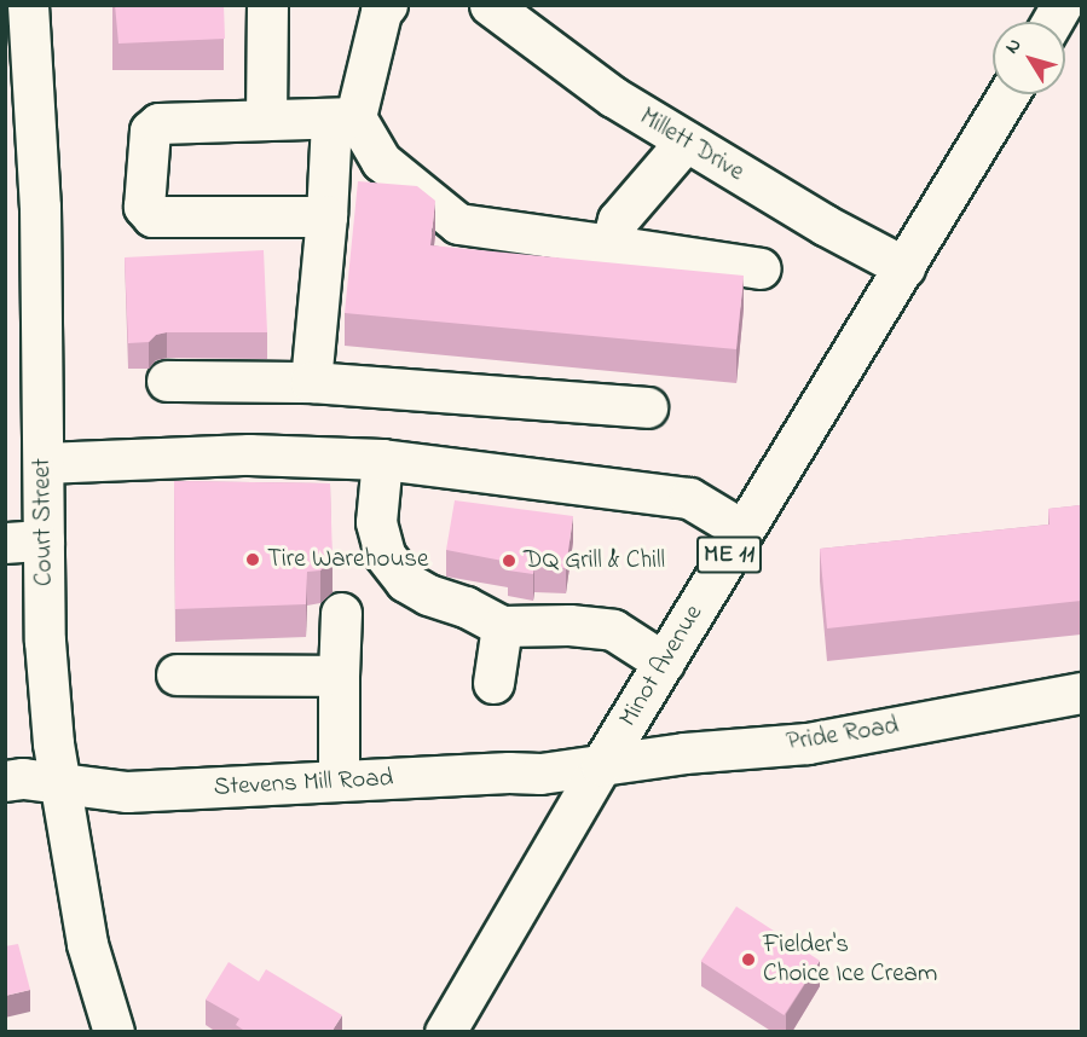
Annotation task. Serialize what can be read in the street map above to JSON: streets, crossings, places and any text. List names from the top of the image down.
{
  "streets": {
    "main road": [
      "Millett Drive",
      "Court Street",
      "ME 11",
      "Minot Avenue",
      "Pride Road",
      "Stevens Mill Road"
    ]
  },
  "crossings": [
    ["Millett Drive", "Minot Avenue"],
    ["Court Street", "Stevens Mill Road"],
    ["Minot Avenue", "Pride Road"],
    ["Minot Avenue", "Stevens Mill Road"],
    ["Pride Road", "Stevens Mill Road"]
  ],
  "places": ["Tire Warehouse", "DQ Grill & Chill", "Fielder's Choice Ice Cream"],
  "north": "top left"
}
